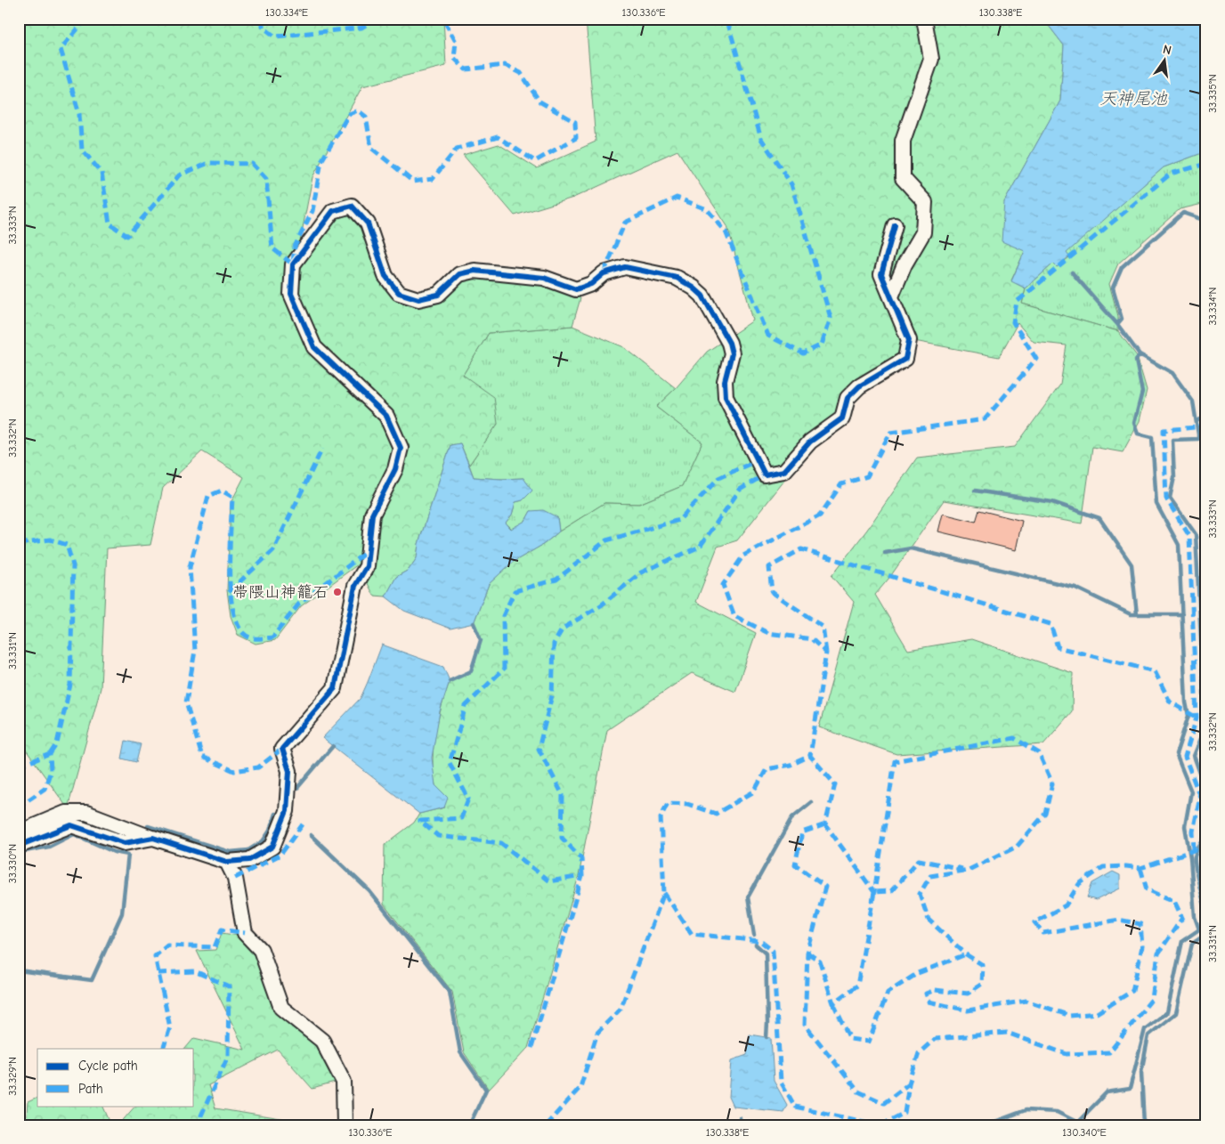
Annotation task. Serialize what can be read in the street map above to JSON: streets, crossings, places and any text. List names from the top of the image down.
{
  "water": ["天神尾池"],
  "places": ["帯隈山神籠石"],
  "legend": ["Cycle path", "Path"],
  "north": "top",
  "coordinates": [
    "130.334°E",
    "130.336°E",
    "130.338°E",
    "33.335°N",
    "33.333°N",
    "33.334°N",
    "33.332°N",
    "33.331°N",
    "33.330°N",
    "33.329°N",
    "130.340°E"
  ]
}
